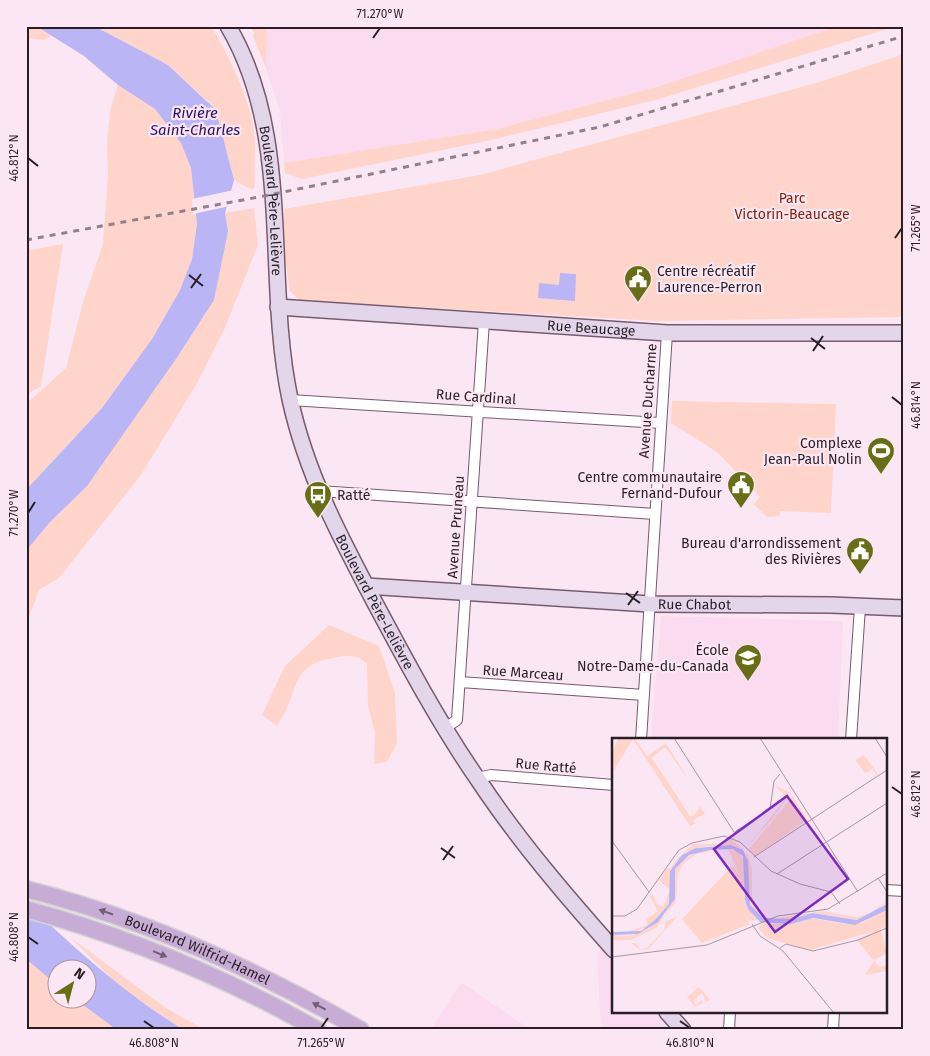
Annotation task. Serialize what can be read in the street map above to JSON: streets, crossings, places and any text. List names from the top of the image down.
{
  "streets": {
    "main road": ["Boulevard Wilfrid-Hamel"],
    "street": [
      "Boulevard Père-Lelièvre",
      "Rue Beaucage",
      "Rue Cardinal",
      "Avenue Ducharme",
      "Avenue Pruneau",
      "Rue Chabot",
      "Rue Marceau",
      "Rue Ratté"
    ]
  },
  "crossings": [
    ["Boulevard Père-Lelièvre", "Rue Beaucage"],
    ["Boulevard Père-Lelièvre", "Rue Cardinal"],
    ["Boulevard Père-Lelièvre", "Avenue Pruneau"],
    ["Boulevard Père-Lelièvre", "Rue Chabot"],
    ["Boulevard Père-Lelièvre", "Rue Ratté"],
    ["Rue Beaucage", "Avenue Ducharme"],
    ["Rue Beaucage", "Avenue Pruneau"],
    ["Rue Cardinal", "Avenue Ducharme"],
    ["Rue Cardinal", "Avenue Pruneau"],
    ["Avenue Ducharme", "Rue Chabot"],
    ["Avenue Ducharme", "Rue Marceau"],
    ["Avenue Pruneau", "Rue Chabot"],
    ["Avenue Pruneau", "Rue Marceau"]
  ],
  "water": ["Rivière Saint-Charles"],
  "parks": ["Parc Victorin-Beaucage"],
  "places": {
    "public building": ["Centre récréatif Laurence-Perron", "Centre communautaire Fernand-Dufour", "Bureau d'arrondissement des Rivières"],
    "sports": ["Complexe Jean-Paul Nolin"],
    "bus stop": ["Ratté"],
    "school or university": ["École Notre-Dame-du-Canada"]
  },
  "north": "top right",
  "coordinates": [
    "71.270°W",
    "46.812°N",
    "71.265°W",
    "46.814°N",
    "46.808°N",
    "46.810°N"
  ]
}
